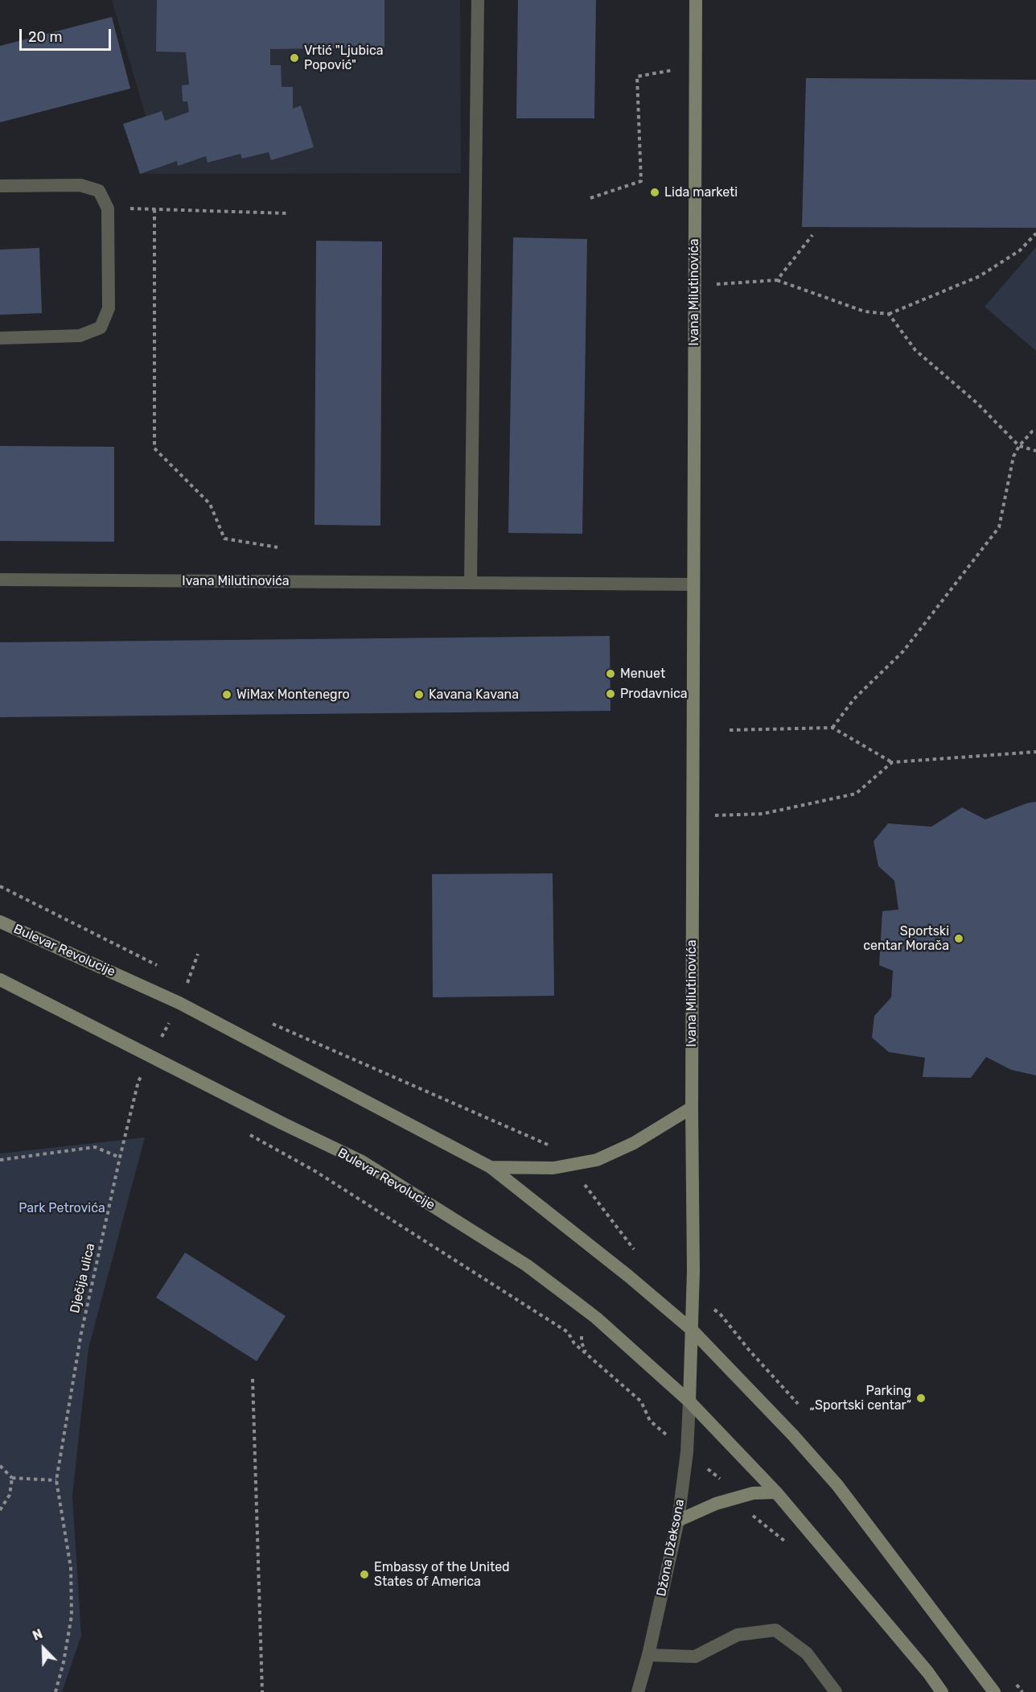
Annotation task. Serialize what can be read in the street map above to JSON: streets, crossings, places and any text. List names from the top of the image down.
{
  "streets": {
    "main road": ["Ivana Milutinovića", "Bulevar Revolucije"],
    "street": ["Džona Džeksona"],
    "path": ["Dječija ulica"]
  },
  "crossings": [
    ["Ivana Milutinovića", "Bulevar Revolucije"],
    ["Ivana Milutinovića", "Džona Džeksona"],
    ["Bulevar Revolucije", "Džona Džeksona"]
  ],
  "parks": ["Park Petrovića"],
  "places": [
    "Vrtić \"Ljubica Popović\"",
    "Lida marketi",
    "Menuet",
    "Prodavnica",
    "WiMax Montenegro",
    "Kavana Kavana",
    "Sportski centar Morača",
    "Parking „Sportski centar“",
    "Embassy of the United States of America"
  ],
  "scale_bar": "20 m",
  "north": "top left"
}
